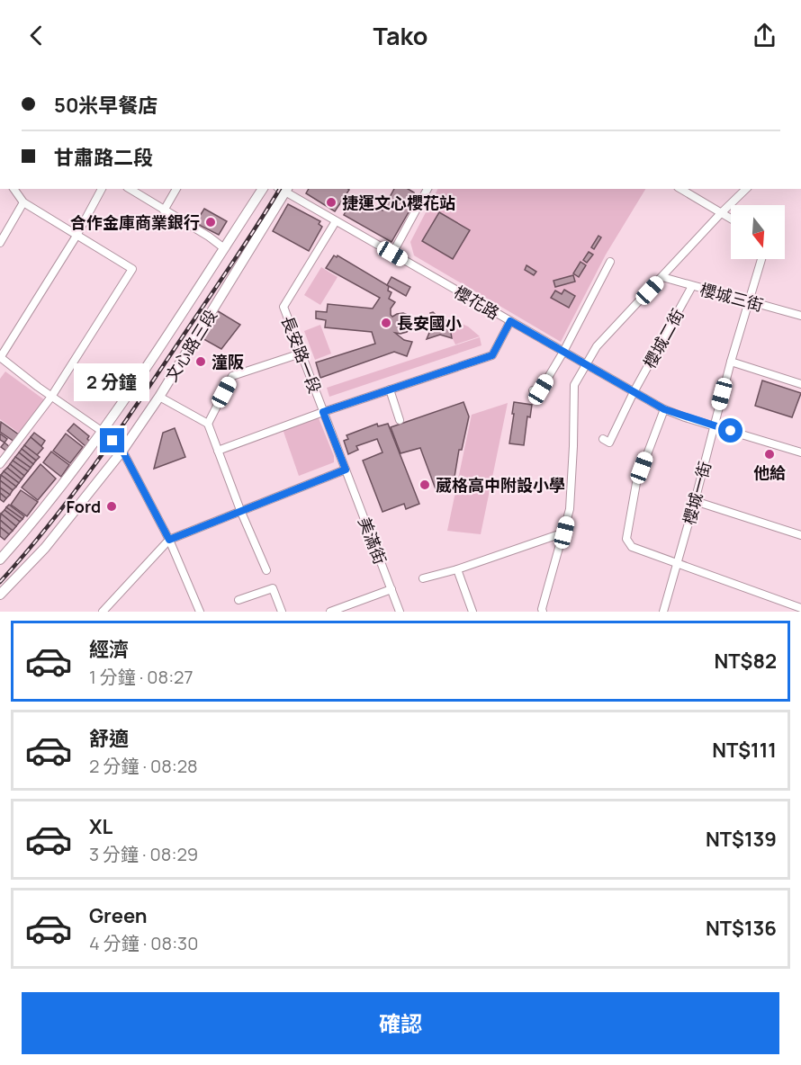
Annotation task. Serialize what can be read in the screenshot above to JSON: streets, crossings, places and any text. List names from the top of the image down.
{
  "streets": {
    "main road": ["文心路三段"],
    "street": [
      "櫻城三街",
      "櫻花路",
      "櫻城二街",
      "長安路一段",
      "櫻城一街",
      "美滿街"
    ]
  },
  "crossings": [
    ["櫻城三街", "櫻城二街"],
    ["櫻城三街", "櫻城一街"],
    ["櫻花路", "櫻城二街"],
    ["櫻花路", "文心路三段"],
    ["櫻花路", "長安路一段"],
    ["櫻花路", "櫻城一街"],
    ["長安路一段", "美滿街"]
  ],
  "places": [
    "捷運文心櫻花站",
    "合作金庫商業銀行",
    "長安國小",
    "潼阪",
    "他給",
    "葳格高中附設小學",
    "Ford"
  ],
  "north": "bottom",
  "page": {
    "header": "Tako",
    "banner": ["50米早餐店", "甘肅路二段"],
    "bubble": "2 分鐘",
    "list": [
      {
        "name": "經濟",
        "note": "1 分鐘 · 08:27",
        "value": "NT$82"
      },
      {
        "name": "舒適",
        "note": "2 分鐘 · 08:28",
        "value": "NT$111"
      },
      {
        "name": "XL",
        "note": "3 分鐘 · 08:29",
        "value": "NT$139"
      },
      {
        "name": "Green",
        "note": "4 分鐘 · 08:30",
        "value": "NT$136"
      }
    ],
    "buttons": "確認"
  }
}
